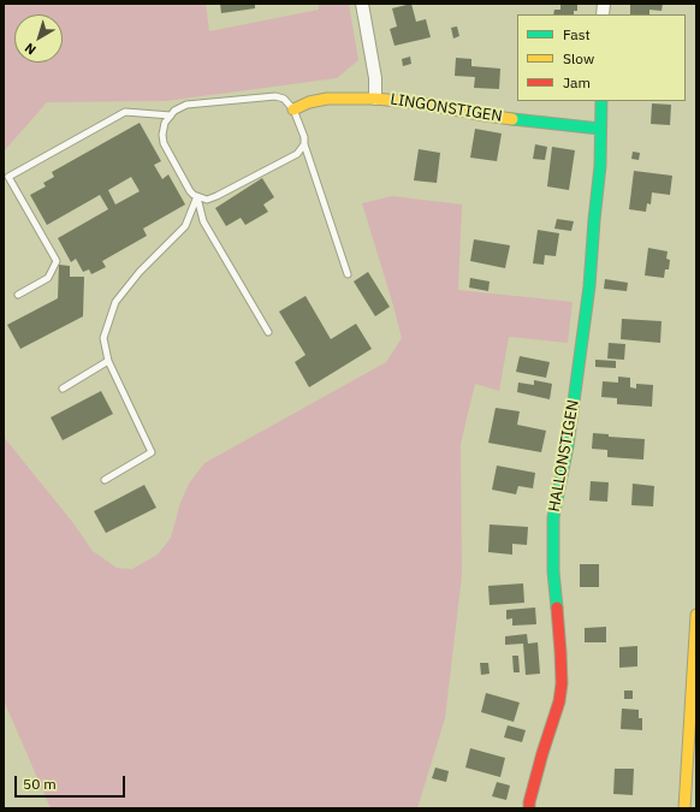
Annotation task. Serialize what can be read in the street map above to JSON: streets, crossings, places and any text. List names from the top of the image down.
{
  "streets": {
    "street": ["LINGONSTIGEN", "HALLONSTIGEN"]
  },
  "crossings": [
    ["LINGONSTIGEN", "HALLONSTIGEN"]
  ],
  "legend": ["Fast", "Slow", "Jam"],
  "scale_bar": "50 m",
  "north": "bottom left"
}
